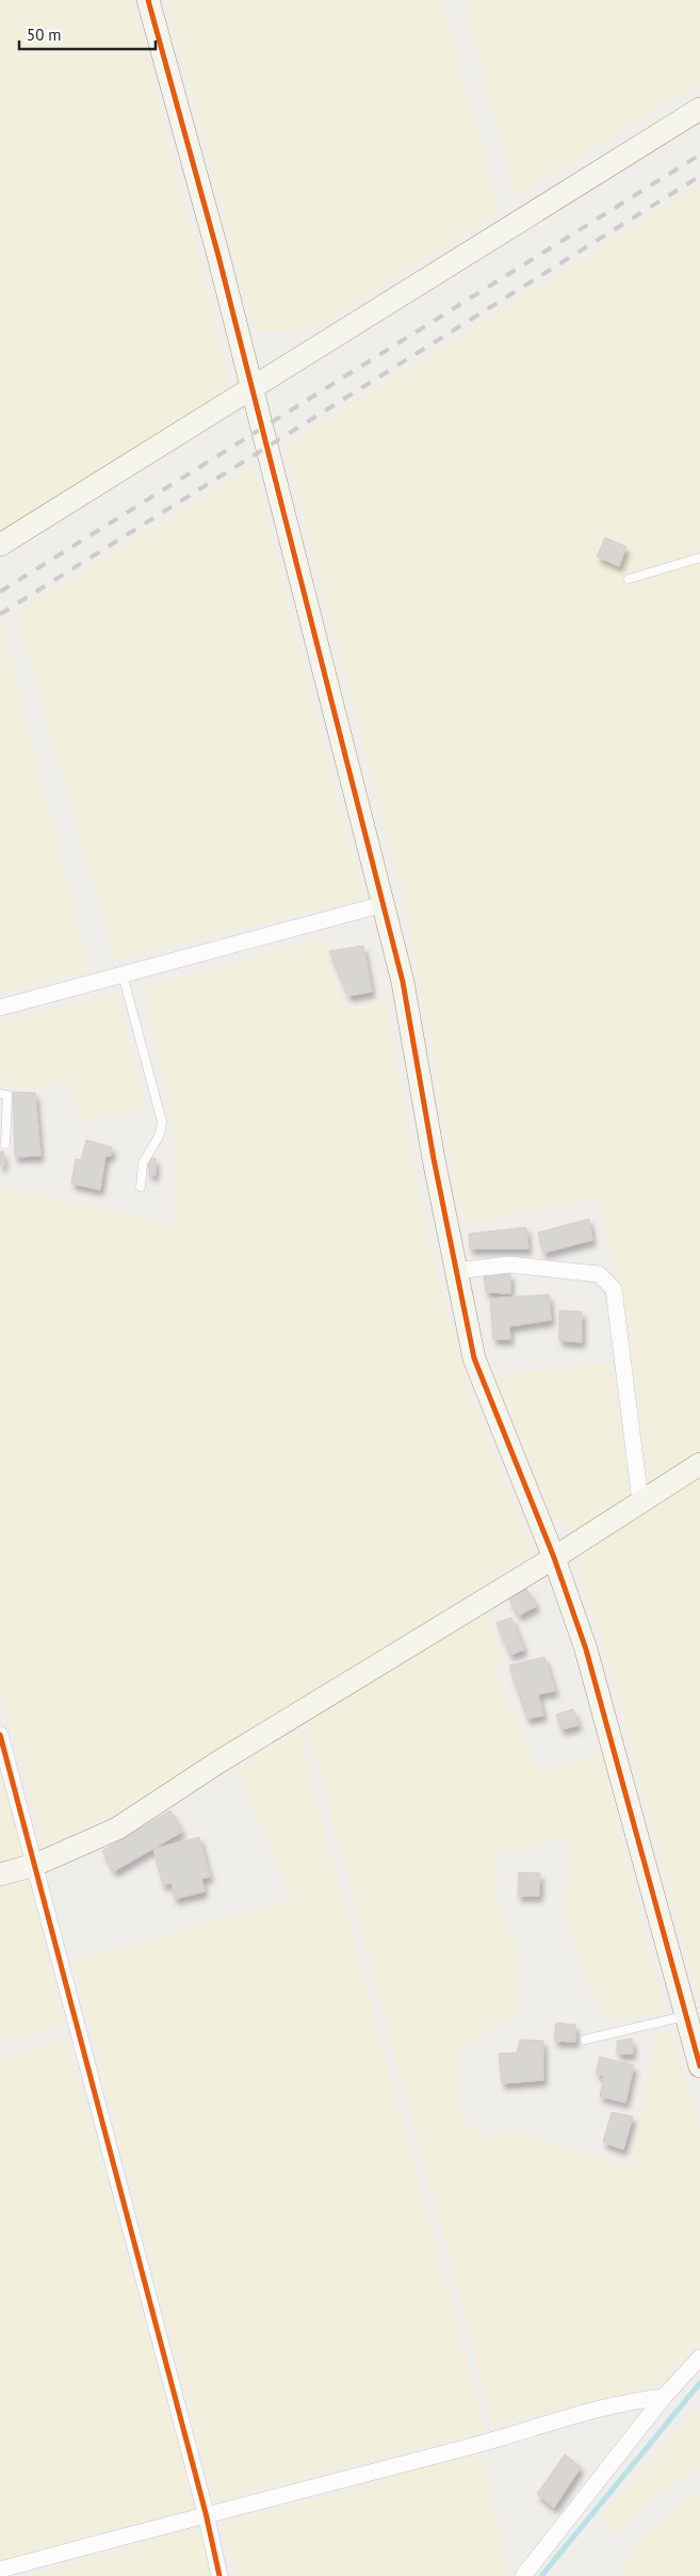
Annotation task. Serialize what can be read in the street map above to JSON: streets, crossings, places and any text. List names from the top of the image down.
{
  "scale_bar": "50 m"
}
